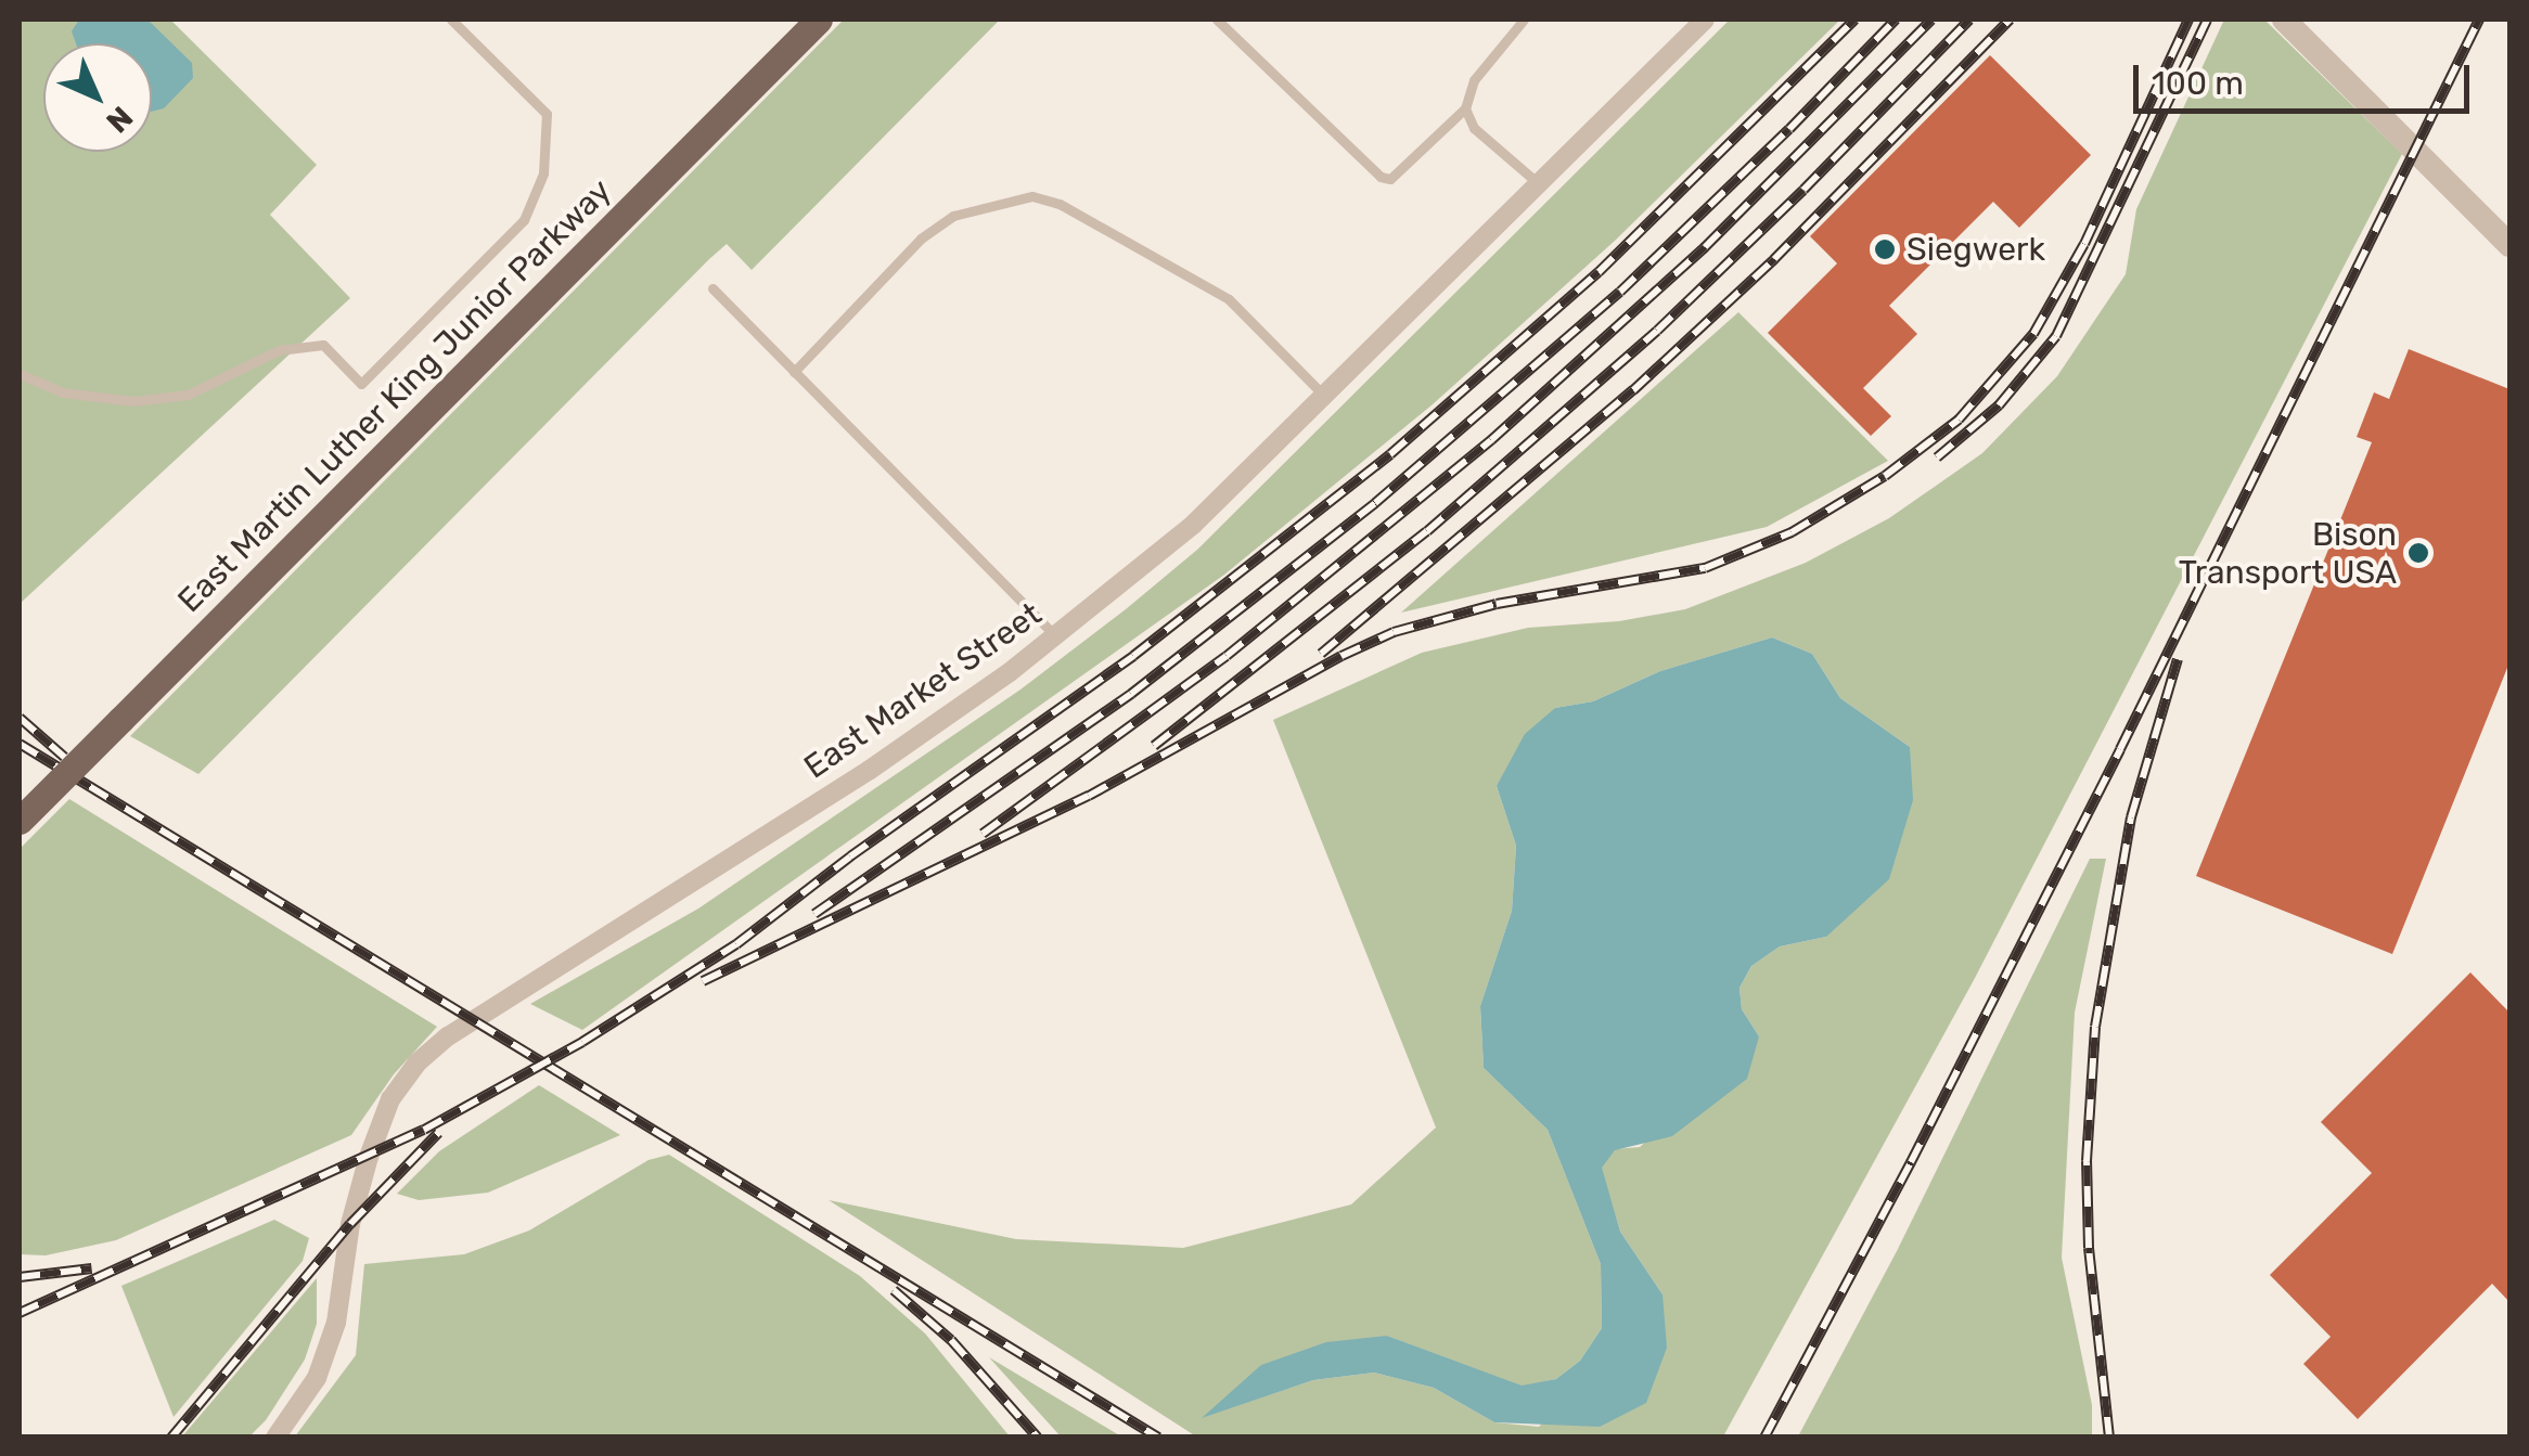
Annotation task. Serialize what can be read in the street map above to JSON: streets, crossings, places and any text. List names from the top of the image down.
{
  "streets": {
    "main road": ["East Martin Luther King Junior Parkway"],
    "street": ["East Market Street"]
  },
  "places": ["Siegwerk", "Bison Transport USA"],
  "scale_bar": "100 m",
  "north": "bottom right"
}
